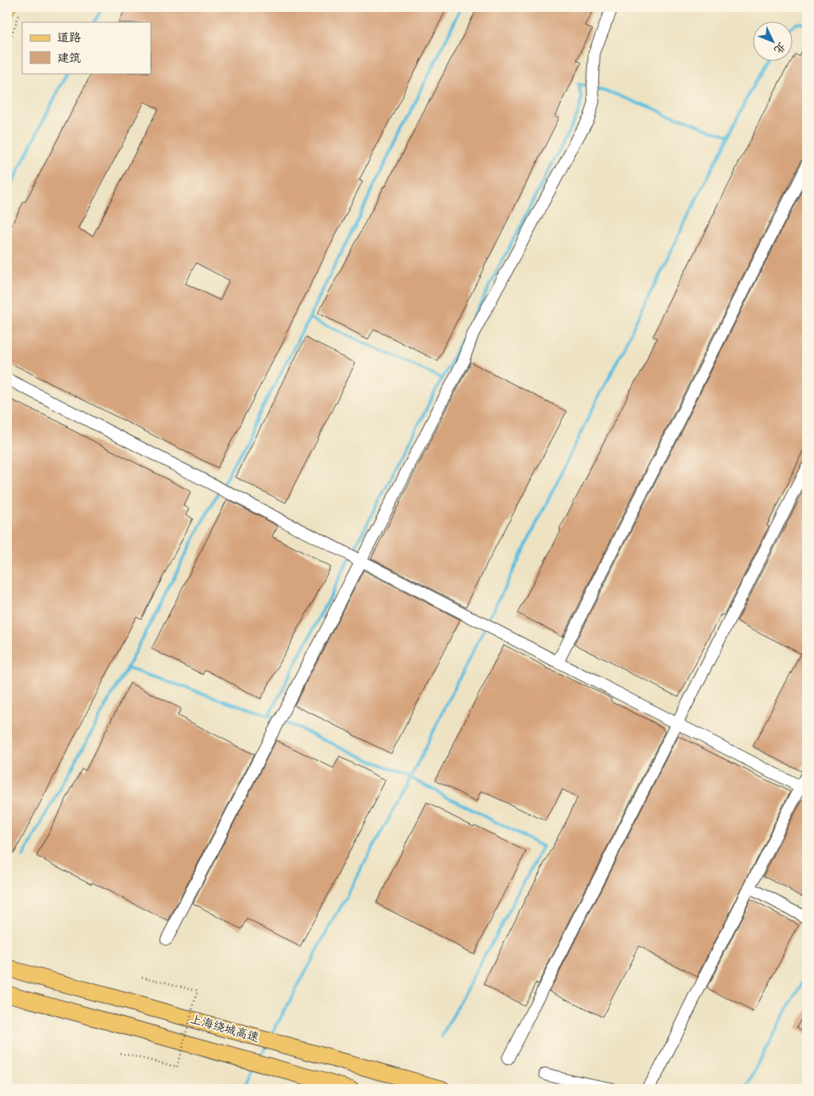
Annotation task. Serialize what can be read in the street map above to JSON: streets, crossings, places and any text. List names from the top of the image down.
{
  "streets": {
    "highway": ["上海绕城高速"]
  },
  "legend": ["道路", "建筑"],
  "north": "bottom right"
}
